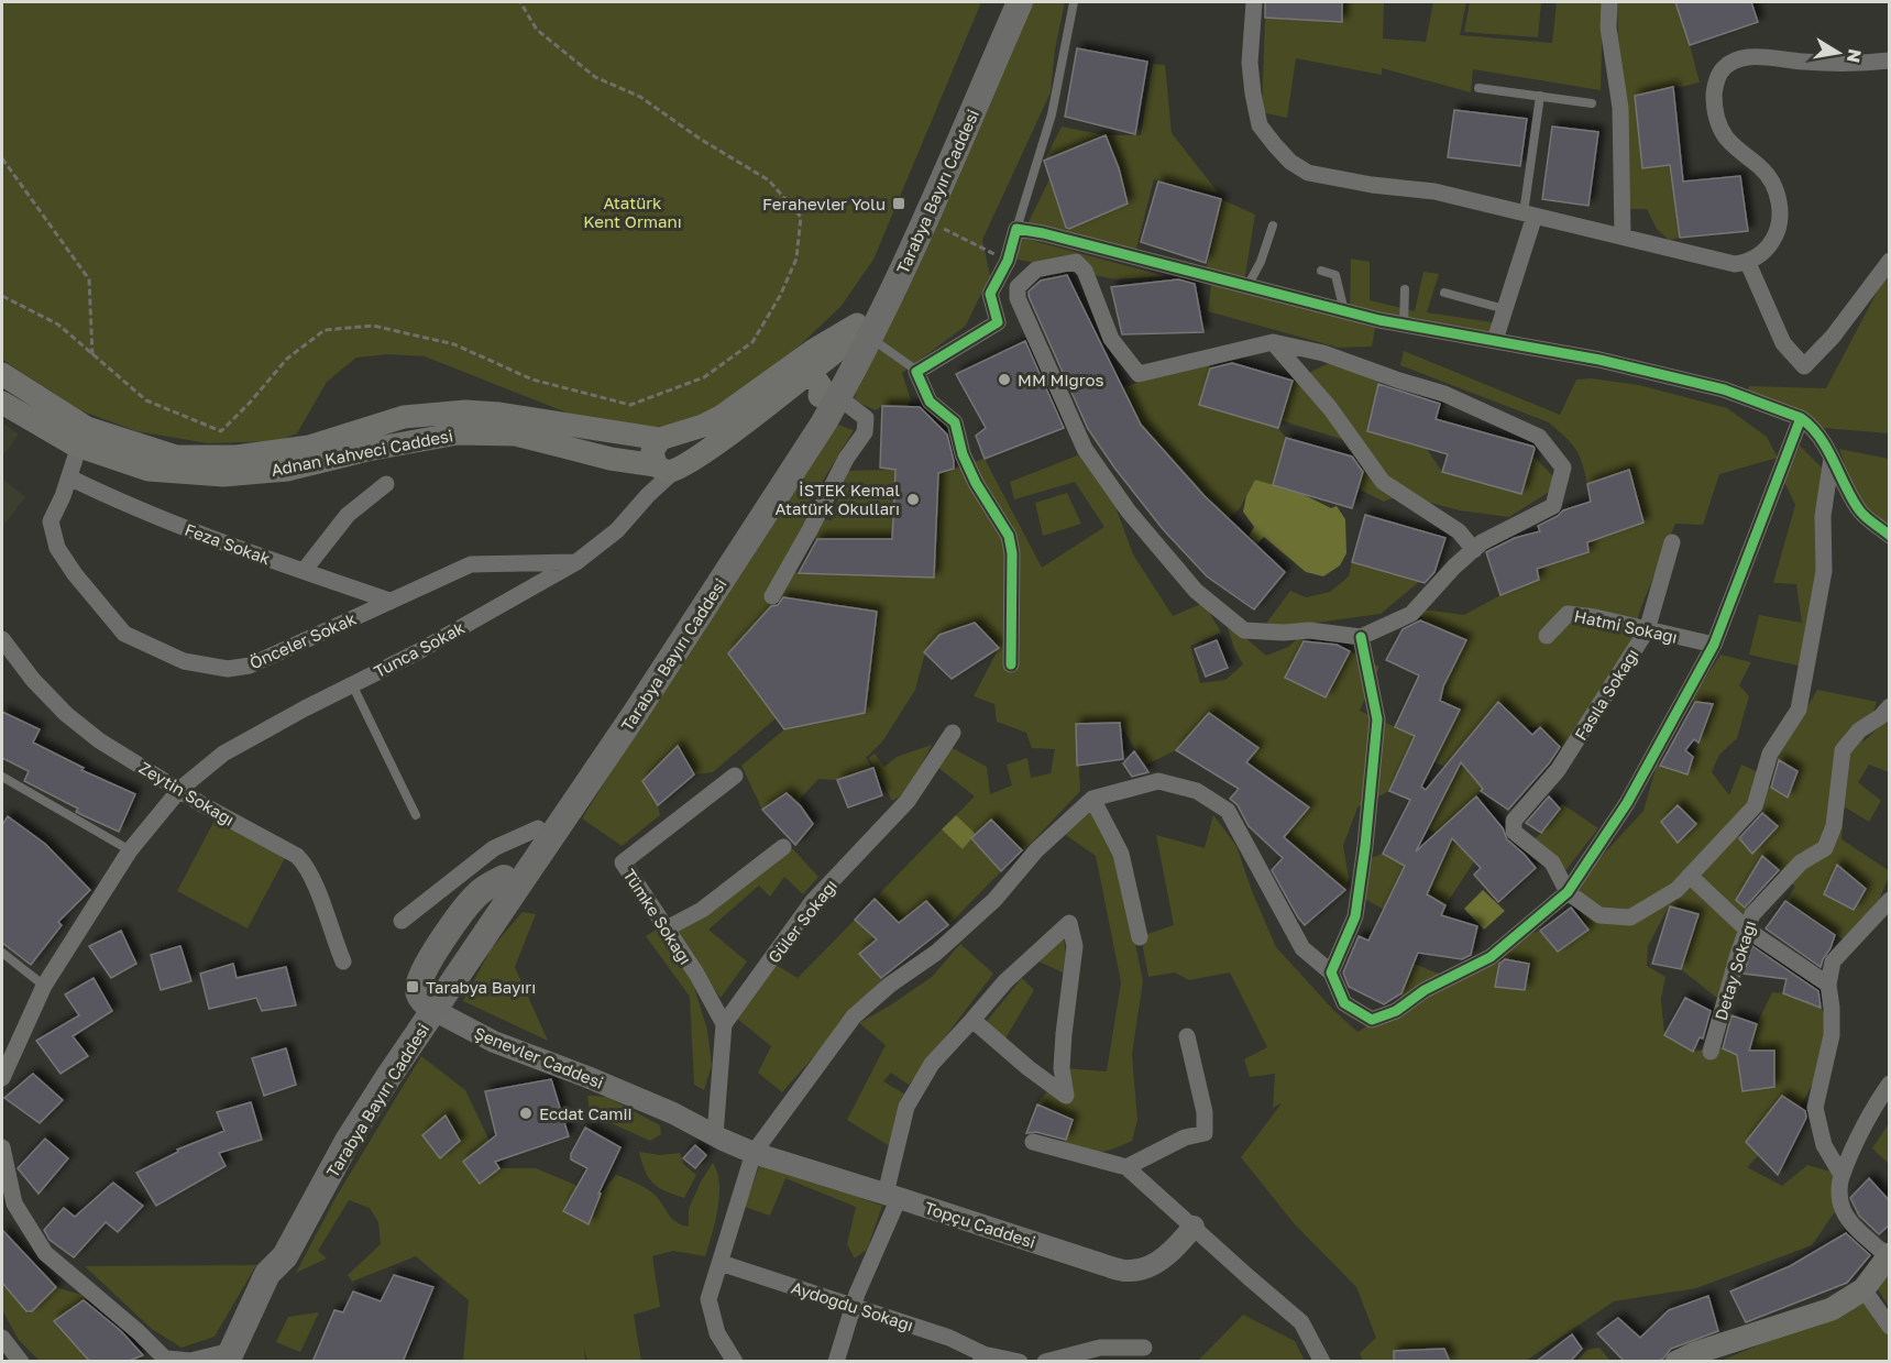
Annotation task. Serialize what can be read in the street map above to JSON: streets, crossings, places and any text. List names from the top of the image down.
{
  "streets": {
    "main road": ["Tarabya Bayırı Caddesi", "Adnan Kahveci Caddesi"],
    "street": [
      "Feza Sokak",
      "Hatmi Sokağı",
      "Önceler Sokak",
      "Tunca Sokak",
      "Fasıla Sokağı",
      "Zeytin Sokağı",
      "Tümke Sokağı",
      "Güler Sokağı",
      "Detay Sokağı",
      "Şenevler Caddesi",
      "Topçu Caddesi",
      "Aydoğdu Sokağı"
    ]
  },
  "crossings": [
    ["Tarabya Bayırı Caddesi", "Şenevler Caddesi"],
    ["Adnan Kahveci Caddesi", "Önceler Sokak"],
    ["Adnan Kahveci Caddesi", "Tunca Sokak"],
    ["Feza Sokak", "Önceler Sokak"],
    ["Hatmi Sokağı", "Fasıla Sokağı"],
    ["Önceler Sokak", "Tunca Sokak"],
    ["Tunca Sokak", "Zeytin Sokağı"],
    ["Tümke Sokağı", "Güler Sokağı"],
    ["Şenevler Caddesi", "Topçu Caddesi"]
  ],
  "parks": ["Atatürk Kent Ormanı"],
  "places": {
    "transit": ["Ferahevler Yolu", "Tarabya Bayırı"],
    "other": ["MM Migros", "İSTEK Kemal Atatürk Okulları", "Ecdat Camii"]
  },
  "north": "right"
}
